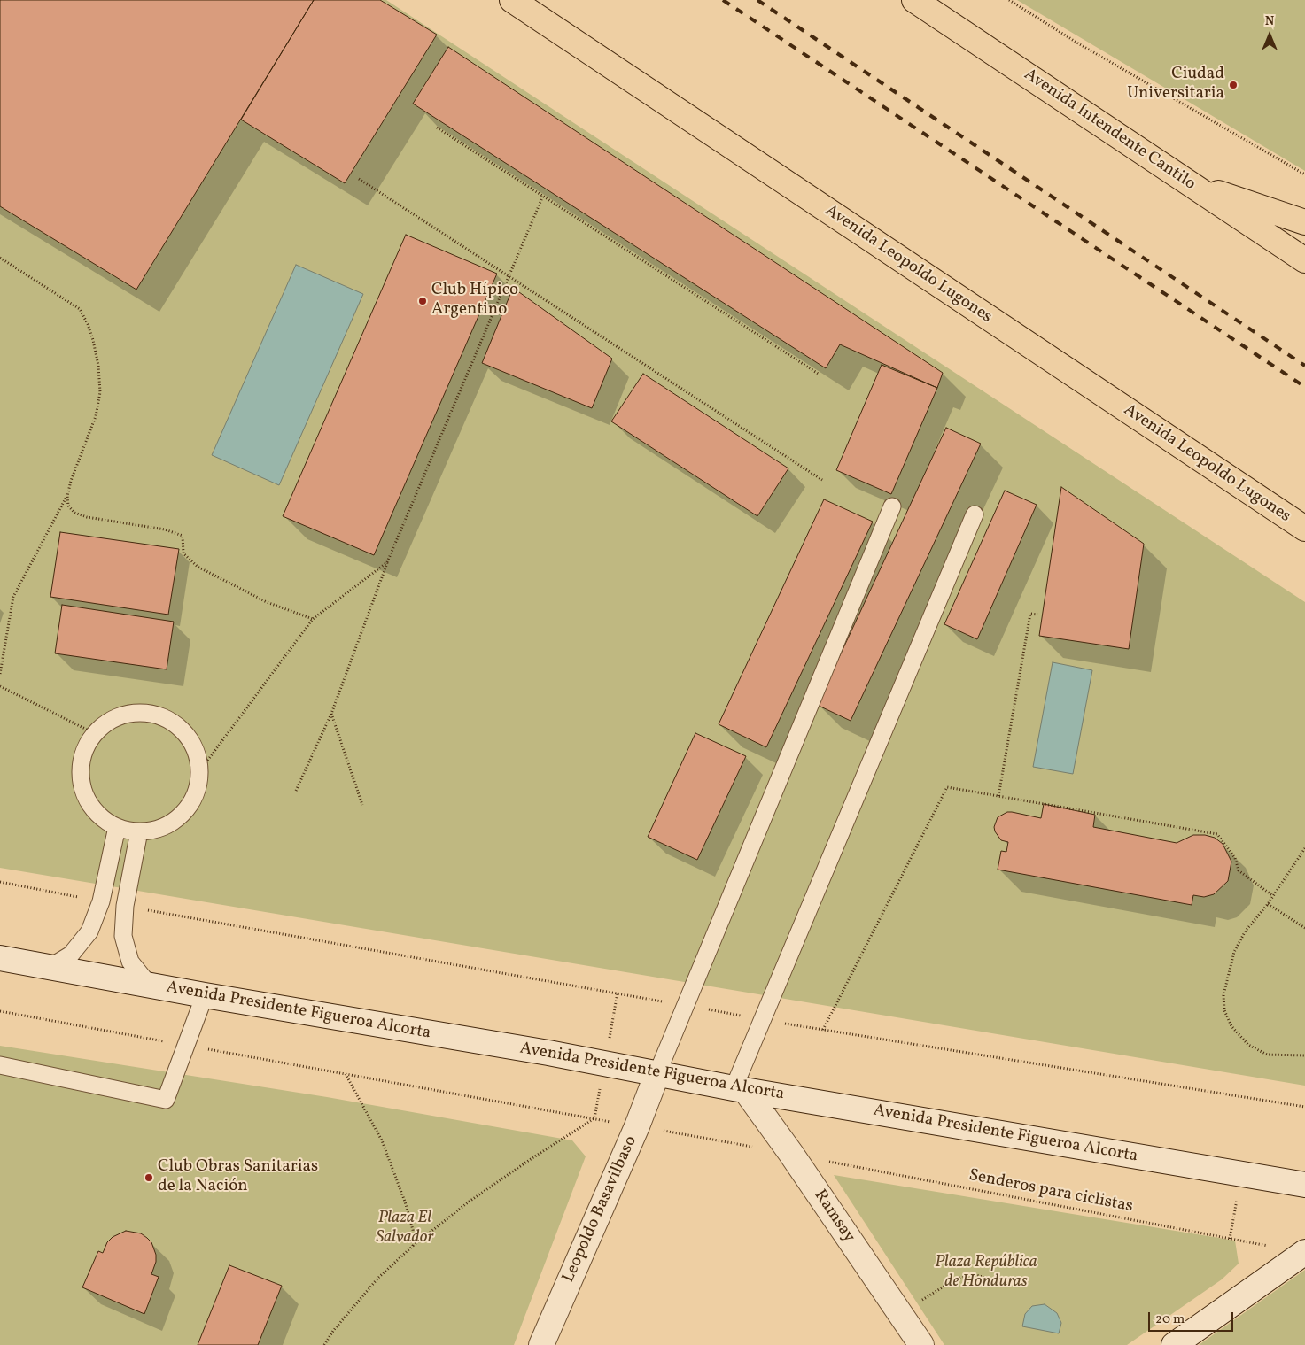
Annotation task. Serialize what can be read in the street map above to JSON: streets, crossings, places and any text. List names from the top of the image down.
{
  "streets": {
    "highway": ["Avenida Intendente Cantilo", "Avenida Leopoldo Lugones"],
    "main road": ["Avenida Presidente Figueroa Alcorta", "Leopoldo Basavilbaso", "Ramsay"],
    "path": ["Senderos para ciclistas"]
  },
  "crossings": [
    ["Avenida Presidente Figueroa Alcorta", "Leopoldo Basavilbaso"],
    ["Avenida Presidente Figueroa Alcorta", "Ramsay"],
    ["Senderos para ciclistas", "Leopoldo Basavilbaso"],
    ["Senderos para ciclistas", "Ramsay"]
  ],
  "parks": ["Plaza El Salvador", "Plaza República de Honduras"],
  "places": ["Ciudad Universitaria", "Club Hípico Argentino", "Club Obras Sanitarias de la Nación"],
  "scale_bar": "20 m",
  "north": "top"
}
